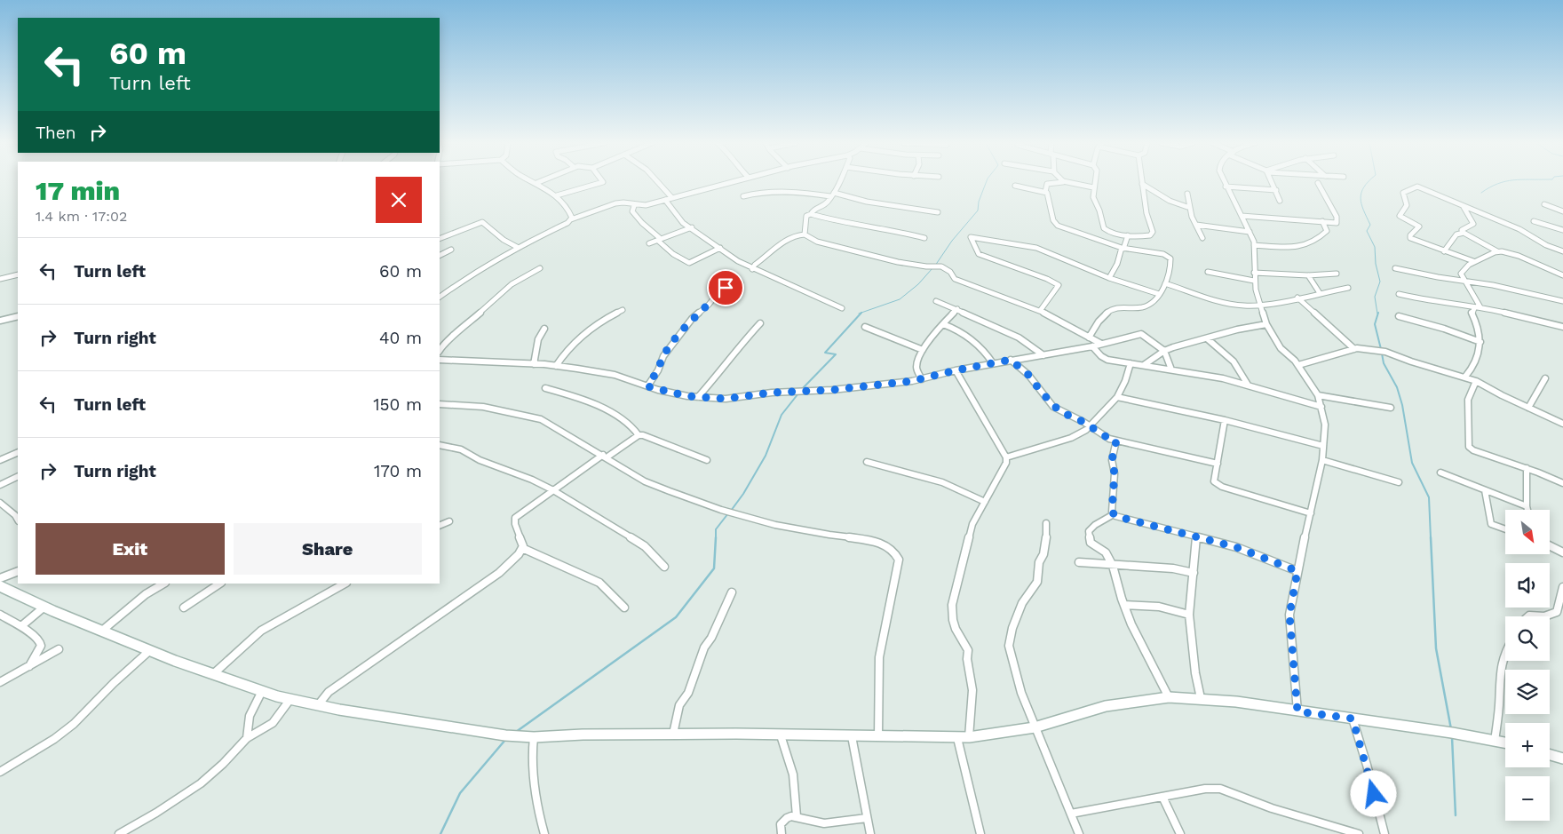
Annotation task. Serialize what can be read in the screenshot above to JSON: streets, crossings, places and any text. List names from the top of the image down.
{
  "north": "bottom right",
  "page": {
    "turn": ["60 m", "Turn left"],
    "then": "Then",
    "heading": ["17 min", "1.4 km · 17:02"],
    "list": [
      {
        "name": "Turn left",
        "value": "60 m"
      },
      {
        "name": "Turn right",
        "value": "40 m"
      },
      {
        "name": "Turn left",
        "value": "150 m"
      },
      {
        "name": "Turn right",
        "value": "170 m"
      }
    ],
    "map_buttons": ["+", "−"],
    "buttons": ["Exit", "Share"]
  }
}
